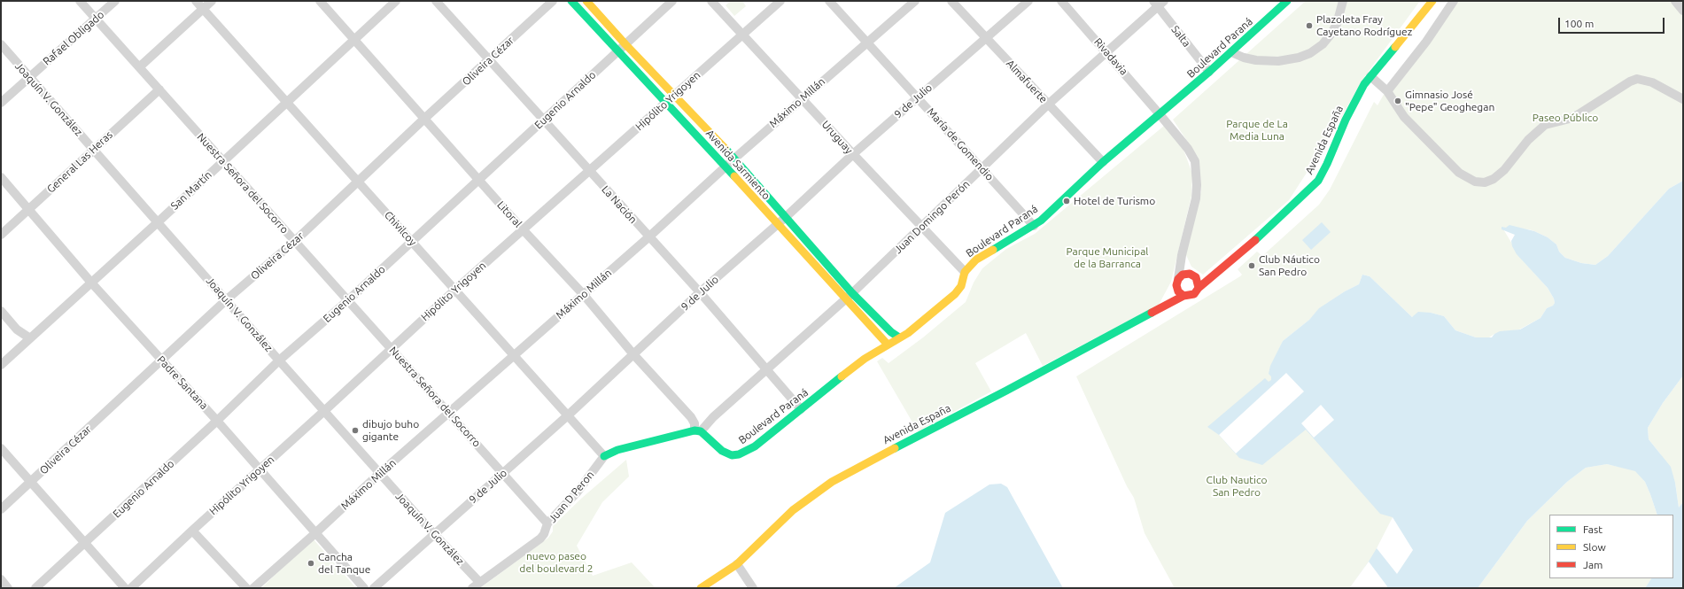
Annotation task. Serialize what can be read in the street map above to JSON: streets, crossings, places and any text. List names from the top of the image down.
{
  "streets": {
    "main road": ["Boulevard Paraná", "Avenida España", "Avenida Sarmiento"],
    "street": [
      "Salta",
      "Rafael Obligado",
      "Rivadavia",
      "Oliveira Cézar",
      "Almafuerte",
      "Joaquín V. González",
      "Eugenio Arnaldo",
      "Hipólito Yrigoyen",
      "9 de Julio",
      "Máximo Millán",
      "Uruguay",
      "María de Gomendio",
      "General Las Heras",
      "Nuestra Señora del Socorro",
      "San Martín",
      "La Nación",
      "Litoral",
      "Juan Domingo Perón",
      "Chivilcoy",
      "Padre Santana",
      "Juan D Peron"
    ]
  },
  "crossings": [
    ["Salta", "Boulevard Paraná"],
    ["Salta", "Juan Domingo Perón"],
    ["Rafael Obligado", "Joaquín V. González"],
    ["Rafael Obligado", "Nuestra Señora del Socorro"],
    ["Boulevard Paraná", "Rivadavia"],
    ["Boulevard Paraná", "Almafuerte"],
    ["Boulevard Paraná", "Uruguay"],
    ["Boulevard Paraná", "María de Gomendio"],
    ["Boulevard Paraná", "Avenida Sarmiento"],
    ["Boulevard Paraná", "La Nación"],
    ["Boulevard Paraná", "Litoral"],
    ["Boulevard Paraná", "Juan Domingo Perón"],
    ["Rivadavia", "Juan Domingo Perón"],
    ["Oliveira Cézar", "Joaquín V. González"],
    ["Oliveira Cézar", "Nuestra Señora del Socorro"],
    ["Oliveira Cézar", "La Nación"],
    ["Oliveira Cézar", "Litoral"],
    ["Oliveira Cézar", "Chivilcoy"],
    ["Oliveira Cézar", "Padre Santana"],
    ["Almafuerte", "9 de Julio"],
    ["Almafuerte", "Juan Domingo Perón"],
    ["Joaquín V. González", "Eugenio Arnaldo"],
    ["Joaquín V. González", "Hipólito Yrigoyen"],
    ["Joaquín V. González", "9 de Julio"],
    ["Joaquín V. González", "Máximo Millán"],
    ["Joaquín V. González", "General Las Heras"],
    ["Joaquín V. González", "San Martín"],
    ["Joaquín V. González", "Juan D Peron"],
    ["Eugenio Arnaldo", "Avenida Sarmiento"],
    ["Eugenio Arnaldo", "Nuestra Señora del Socorro"],
    ["Eugenio Arnaldo", "La Nación"],
    ["Eugenio Arnaldo", "Litoral"],
    ["Eugenio Arnaldo", "Chivilcoy"],
    ["Eugenio Arnaldo", "Padre Santana"],
    ["Hipólito Yrigoyen", "Uruguay"],
    ["Hipólito Yrigoyen", "Avenida Sarmiento"],
    ["Hipólito Yrigoyen", "Nuestra Señora del Socorro"],
    ["Hipólito Yrigoyen", "La Nación"],
    ["Hipólito Yrigoyen", "Litoral"],
    ["Hipólito Yrigoyen", "Chivilcoy"],
    ["Hipólito Yrigoyen", "Padre Santana"],
    ["9 de Julio", "Uruguay"],
    ["9 de Julio", "María de Gomendio"],
    ["9 de Julio", "Avenida Sarmiento"],
    ["9 de Julio", "Nuestra Señora del Socorro"],
    ["9 de Julio", "La Nación"],
    ["9 de Julio", "Litoral"],
    ["9 de Julio", "Chivilcoy"],
    ["Máximo Millán", "Uruguay"],
    ["Máximo Millán", "María de Gomendio"],
    ["Máximo Millán", "Avenida Sarmiento"],
    ["Máximo Millán", "Nuestra Señora del Socorro"],
    ["Máximo Millán", "La Nación"],
    ["Máximo Millán", "Litoral"],
    ["Máximo Millán", "Chivilcoy"],
    ["Máximo Millán", "Padre Santana"],
    ["Uruguay", "Juan Domingo Perón"],
    ["María de Gomendio", "Juan Domingo Perón"],
    ["General Las Heras", "Nuestra Señora del Socorro"],
    ["General Las Heras", "Padre Santana"],
    ["Avenida Sarmiento", "Juan Domingo Perón"],
    ["Nuestra Señora del Socorro", "San Martín"],
    ["Nuestra Señora del Socorro", "Juan D Peron"],
    ["San Martín", "Litoral"],
    ["San Martín", "Chivilcoy"],
    ["San Martín", "Padre Santana"],
    ["La Nación", "Juan Domingo Perón"],
    ["Litoral", "Juan Domingo Perón"],
    ["Chivilcoy", "Juan D Peron"]
  ],
  "parks": [
    "Paseo Público",
    "Parque de La Media Luna",
    "Parque Municipal de la Barranca",
    "Club Nautico San Pedro",
    "nuevo paseo del boulevard 2"
  ],
  "places": [
    "Plazoleta Fray Cayetano Rodríguez",
    "Gimnasio José \"Pepe\" Geoghegan",
    "Hotel de Turismo",
    "Club Náutico San Pedro",
    "dibujo buho gigante",
    "Cancha del Tanque"
  ],
  "legend": ["Fast", "Slow", "Jam"],
  "scale_bar": "100 m"
}
